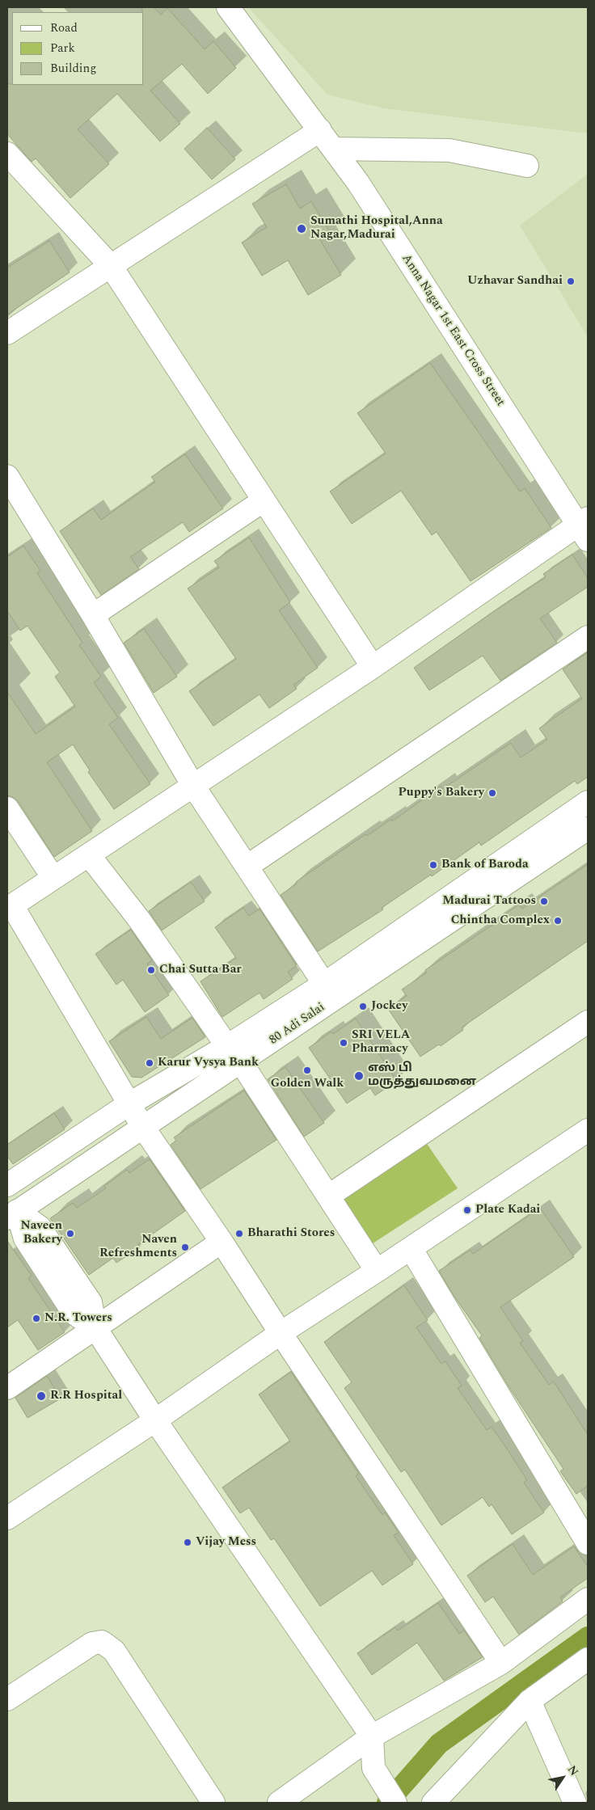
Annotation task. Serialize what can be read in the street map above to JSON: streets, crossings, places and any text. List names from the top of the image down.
{
  "streets": {
    "street": ["Anna Nagar 1st East Cross Street", "80 Adi Salai"]
  },
  "places": [
    "Sumathi Hospital,Anna Nagar,Madurai",
    "Uzhavar Sandhai",
    "Puppy's Bakery",
    "Bank of Baroda",
    "Madurai Tattoos",
    "Chintha Complex",
    "Chai Sutta Bar",
    "Jockey",
    "SRI VELA Pharmacy",
    "Karur Vysya Bank",
    "Golden Walk",
    "எஸ் பி மருத்துவமனை",
    "Plate Kadai",
    "Naveen Bakery",
    "Bharathi Stores",
    "Naven Refreshments",
    "N.R. Towers",
    "R.R Hospital",
    "Vijay Mess"
  ],
  "legend": ["Road", "Park", "Building"],
  "north": "top right"
}
